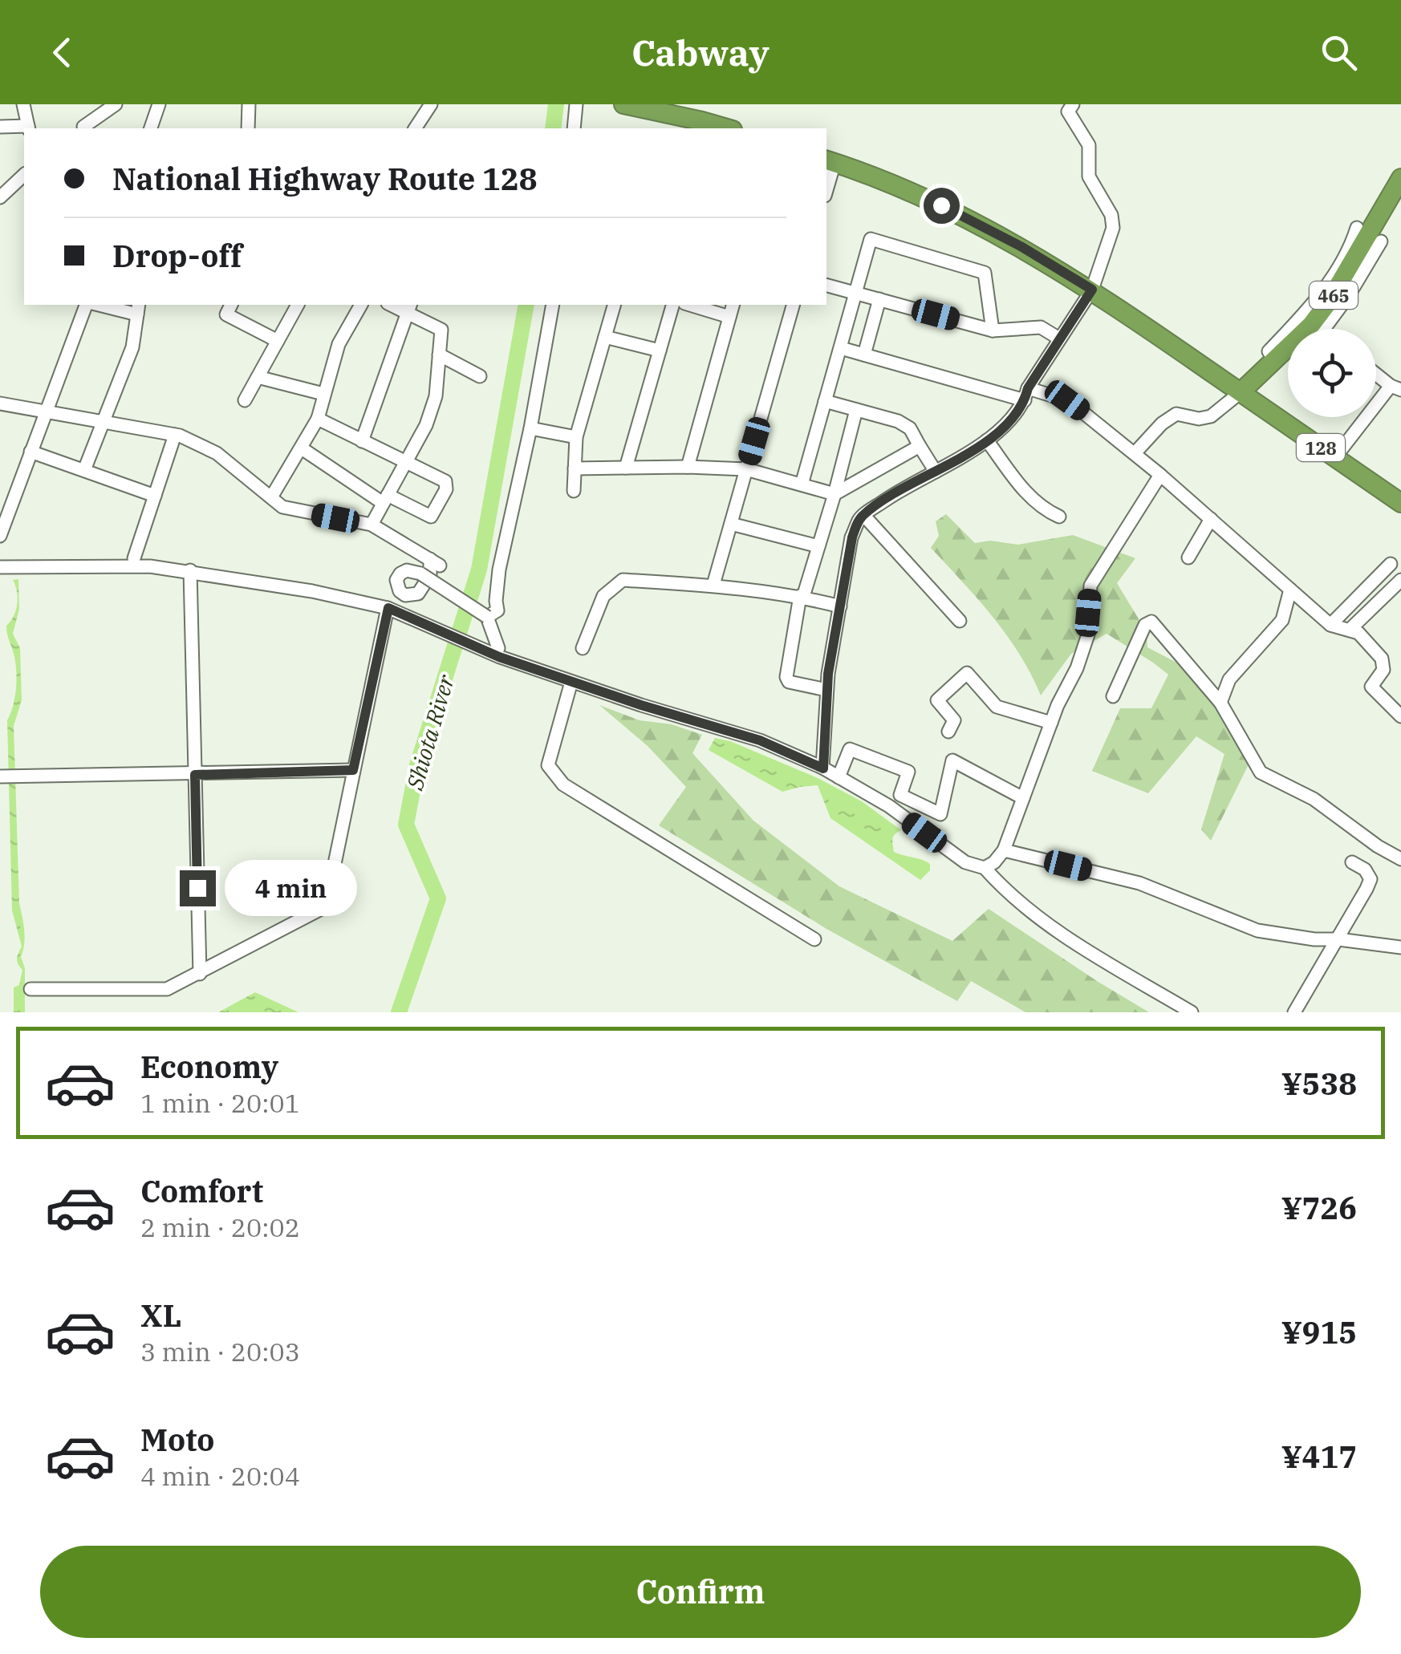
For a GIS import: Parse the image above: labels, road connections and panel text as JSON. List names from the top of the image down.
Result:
{
  "streets": {
    "highway": ["465", "128"]
  },
  "crossings": [
    ["465", "128"]
  ],
  "water": ["Shiota River"],
  "page": {
    "header": "Cabway",
    "banner": ["National Highway Route 128", "Drop-off"],
    "bubble": "4 min",
    "list": [
      {
        "name": "Economy",
        "note": "1 min · 20:01",
        "value": "¥538"
      },
      {
        "name": "Comfort",
        "note": "2 min · 20:02",
        "value": "¥726"
      },
      {
        "name": "XL",
        "note": "3 min · 20:03",
        "value": "¥915"
      },
      {
        "name": "Moto",
        "note": "4 min · 20:04",
        "value": "¥417"
      }
    ],
    "buttons": "Confirm"
  }
}
